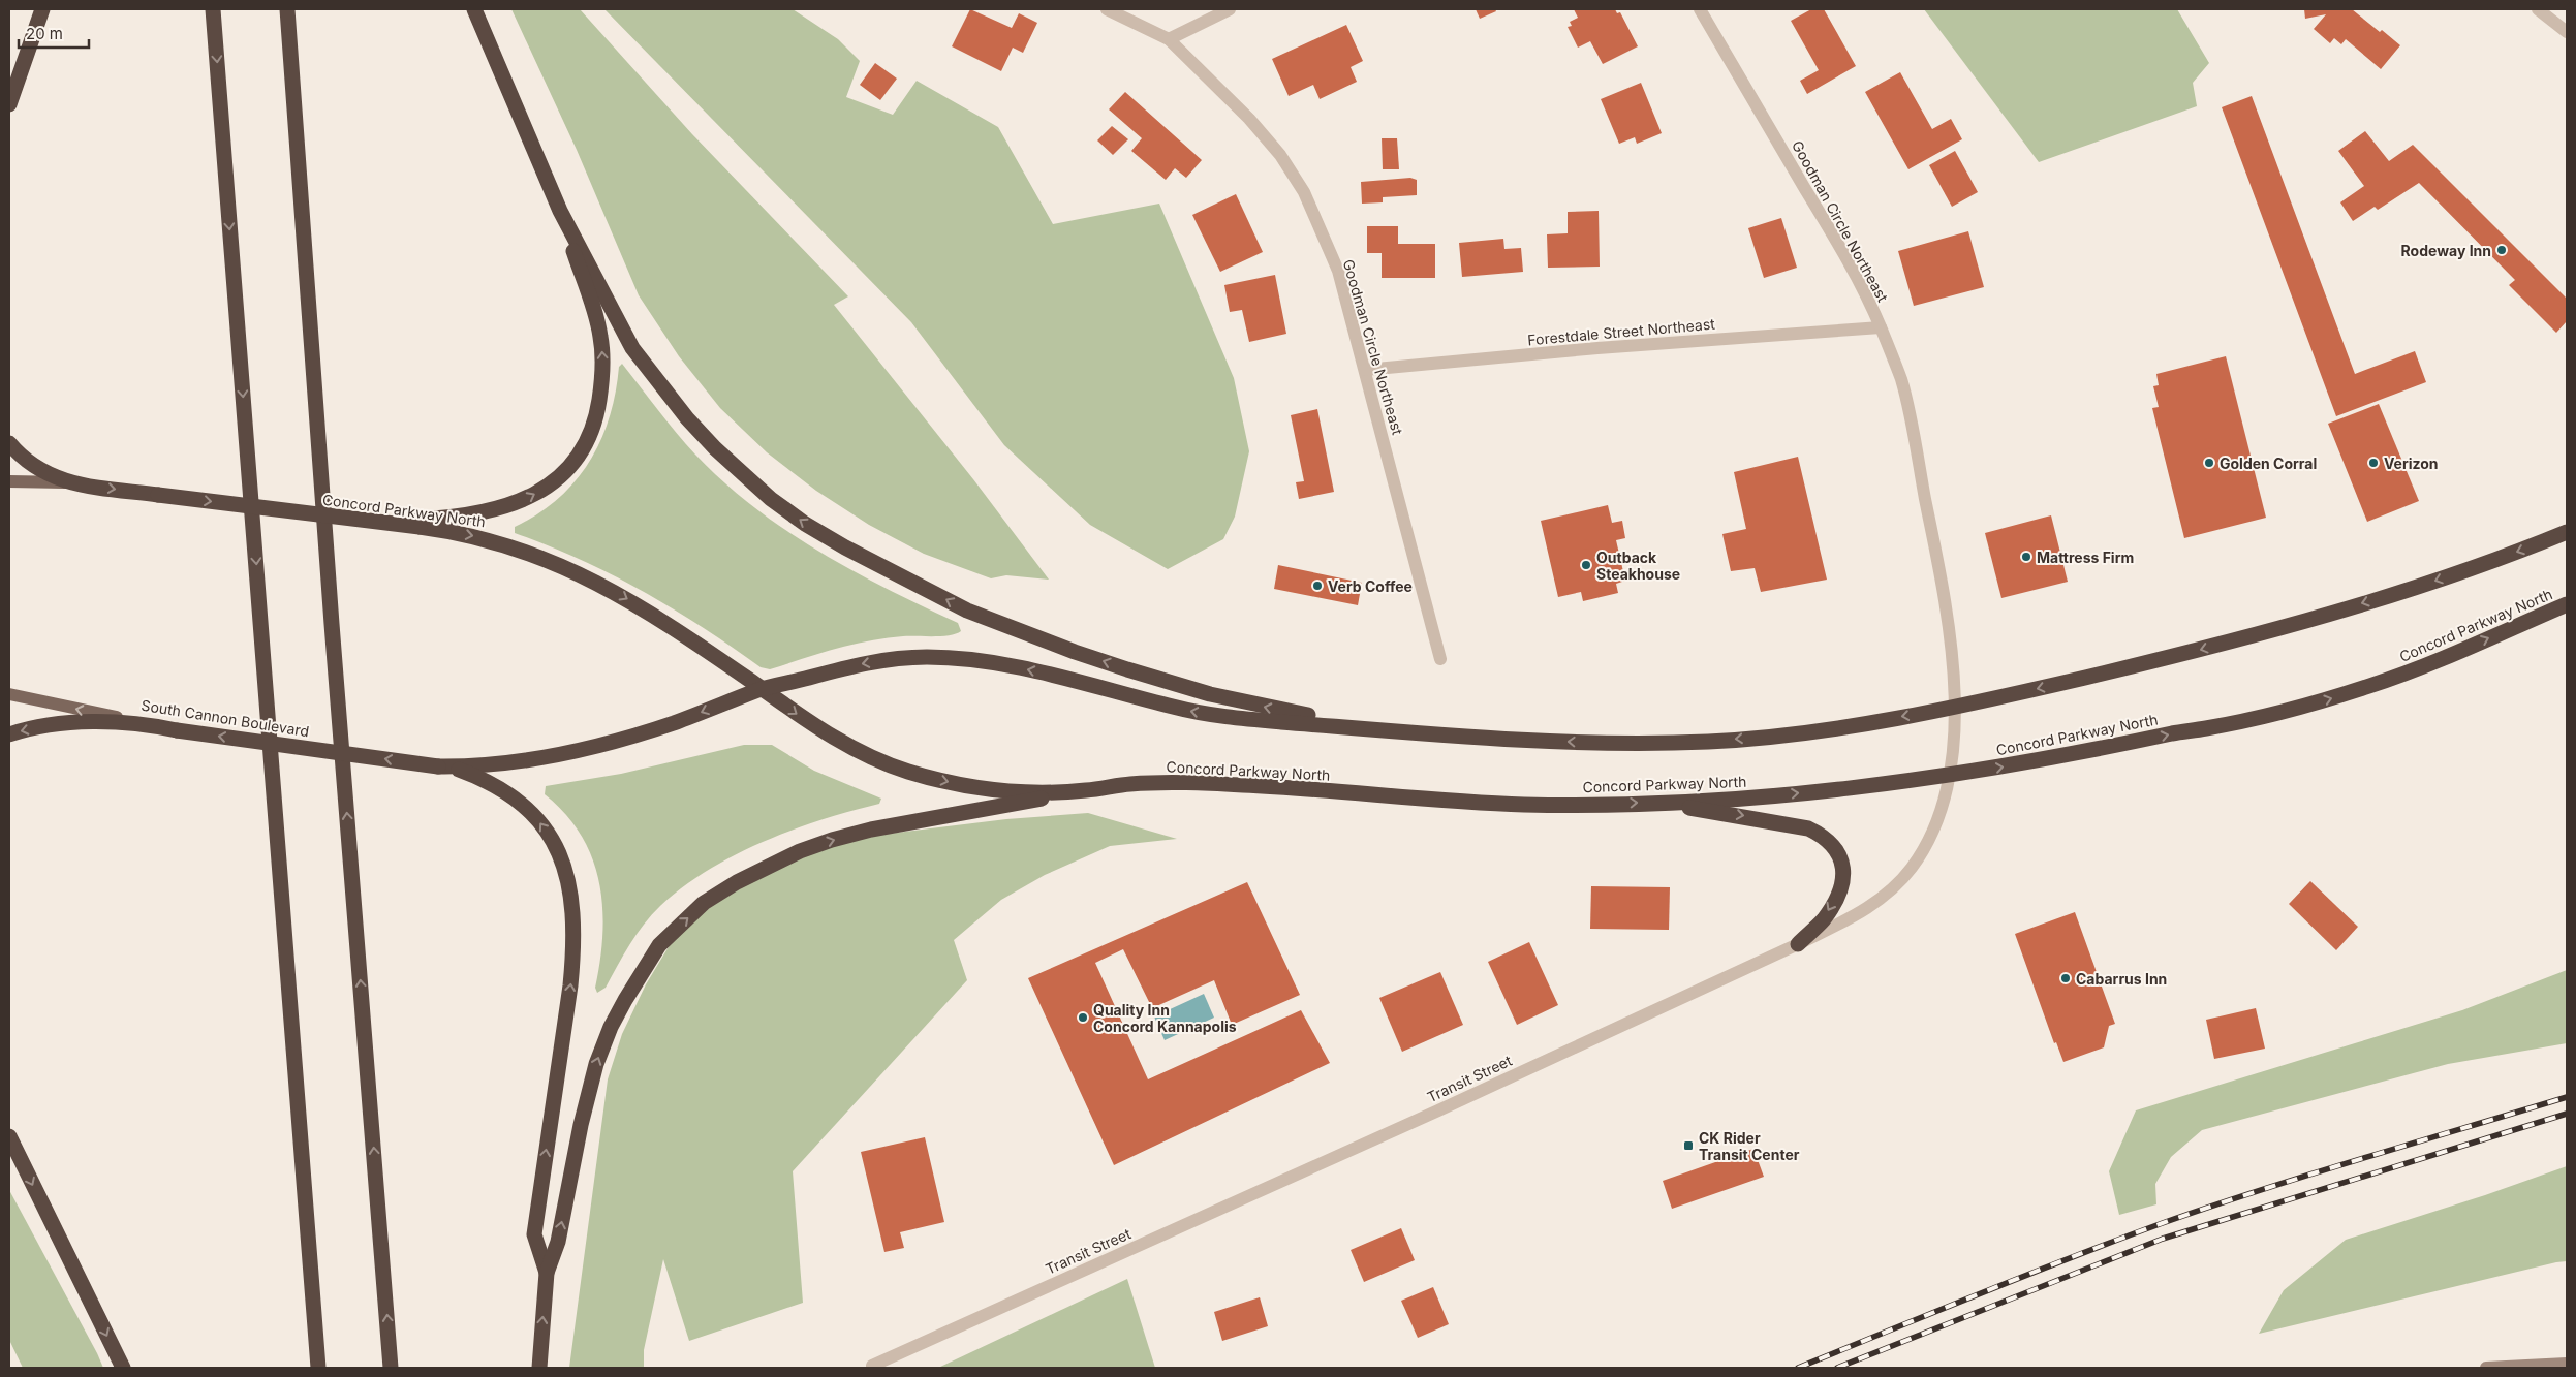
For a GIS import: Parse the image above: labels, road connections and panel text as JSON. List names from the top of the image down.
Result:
{
  "streets": {
    "highway": ["Concord Parkway North", "South Cannon Boulevard"],
    "street": ["Goodman Circle Northeast", "Forestdale Street Northeast", "Transit Street"]
  },
  "crossings": [
    ["Goodman Circle Northeast", "Forestdale Street Northeast"],
    ["Goodman Circle Northeast", "Transit Street"],
    ["Concord Parkway North", "Transit Street"]
  ],
  "places": {
    "other": [
      "Rodeway Inn",
      "Golden Corral",
      "Verizon",
      "Mattress Firm",
      "Outback Steakhouse",
      "Verb Coffee",
      "Cabarrus Inn",
      "Quality Inn Concord Kannapolis"
    ],
    "transit": ["CK Rider Transit Center"]
  },
  "scale_bar": "20 m"
}
